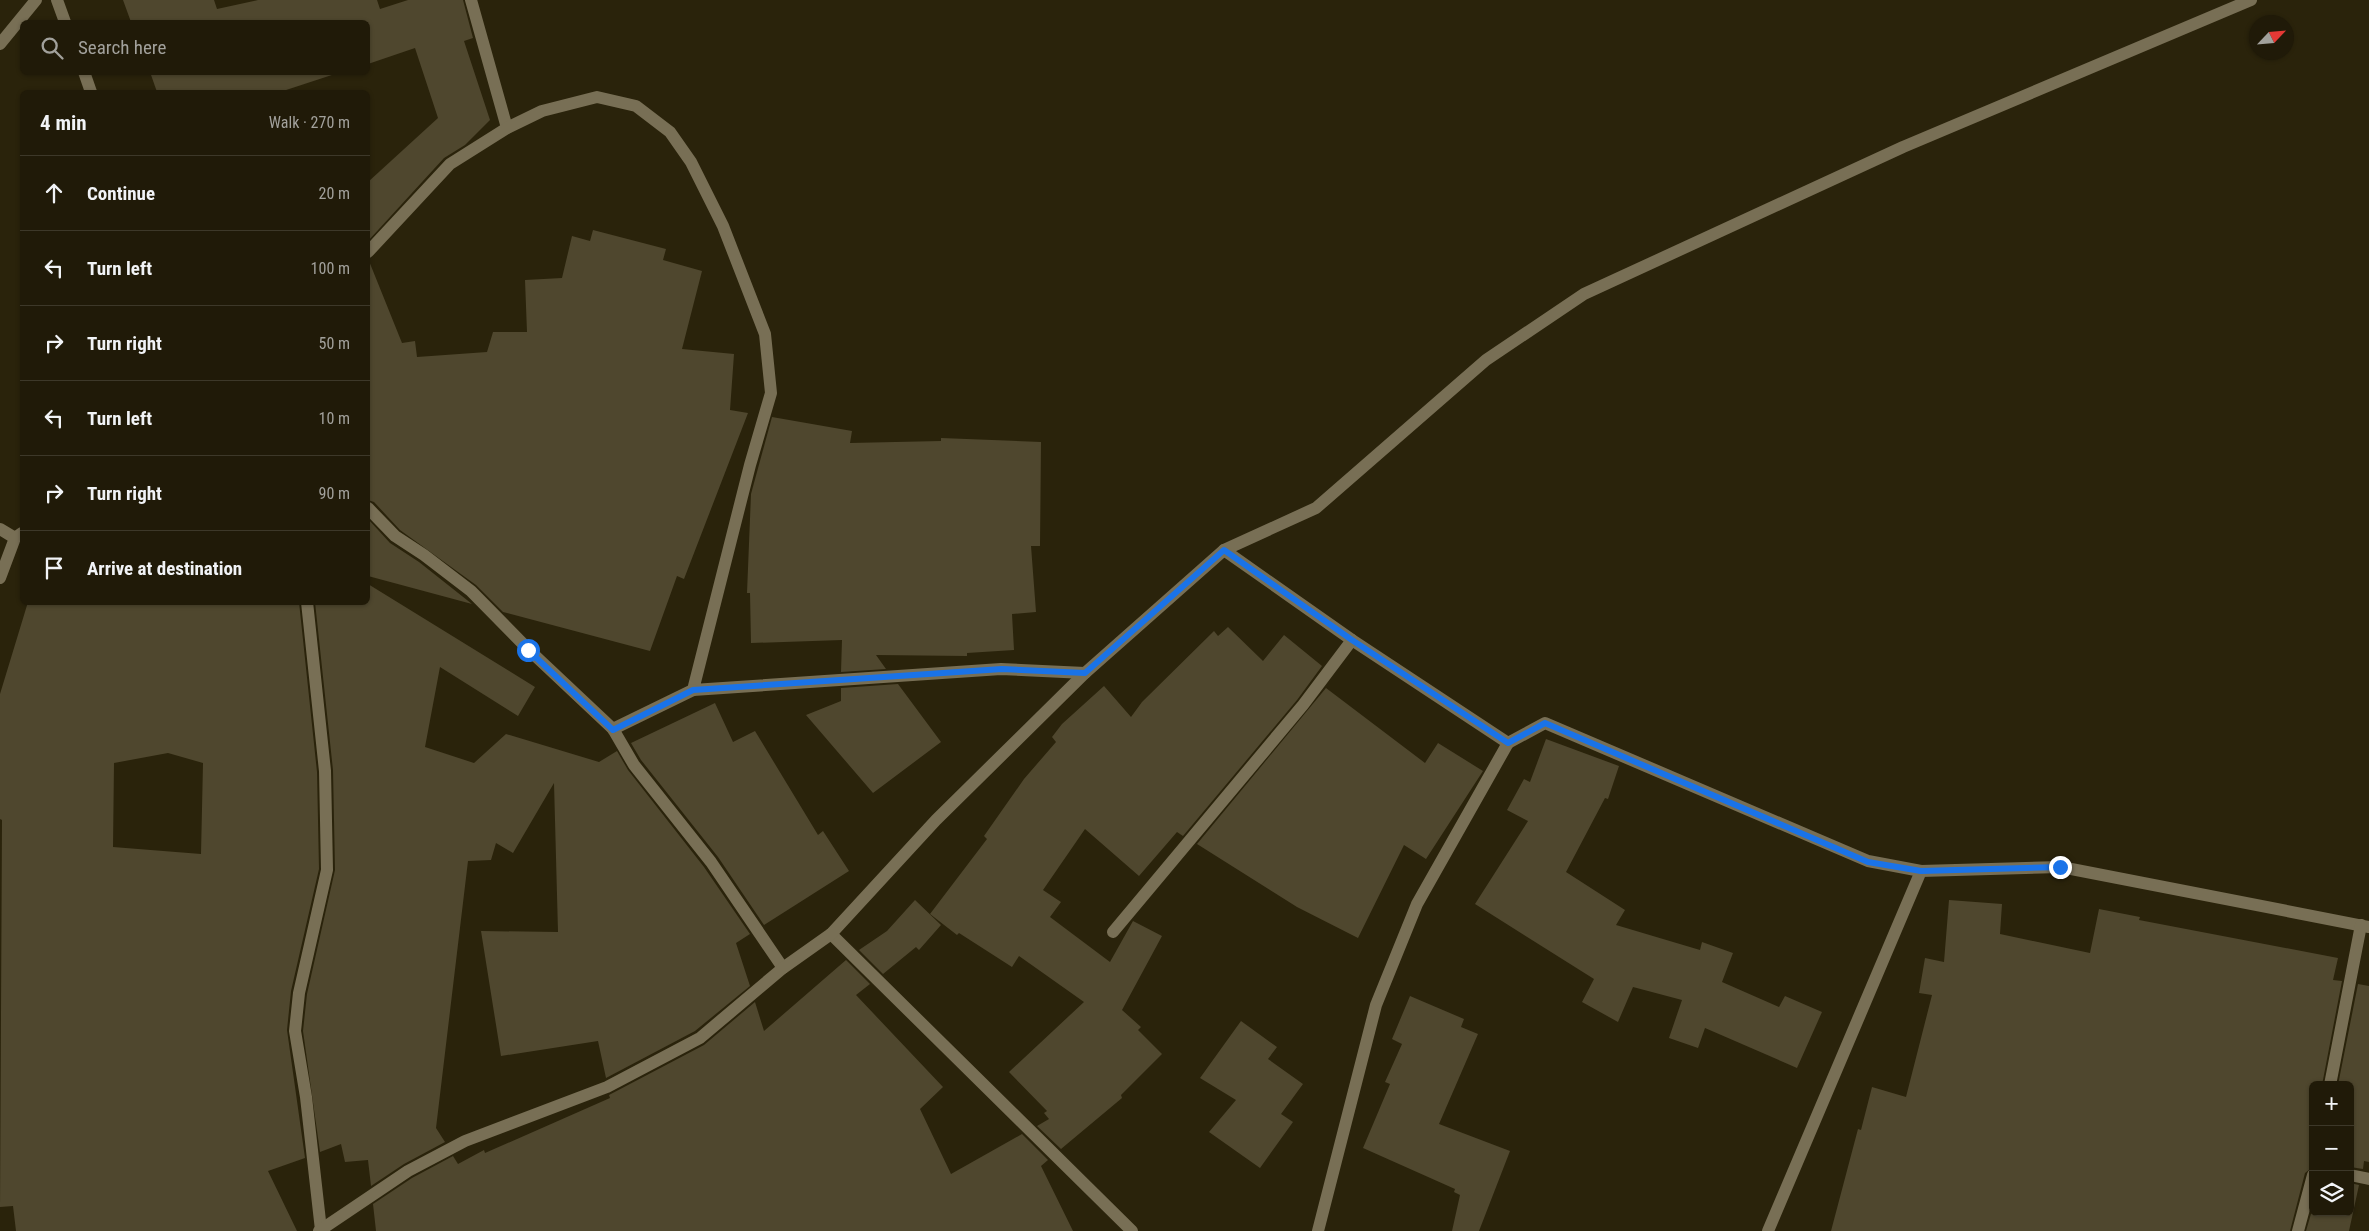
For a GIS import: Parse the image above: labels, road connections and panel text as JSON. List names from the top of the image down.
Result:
{
  "north": "top right",
  "page": {
    "search": "Search here",
    "heading": ["4 min", "Walk · 270 m"],
    "list": [
      ["Continue", "20 m"],
      ["Turn left", "100 m"],
      ["Turn right", "50 m"],
      ["Turn left", "10 m"],
      ["Turn right", "90 m"],
      "Arrive at destination"
    ],
    "map_buttons": ["+", "−"]
  }
}
